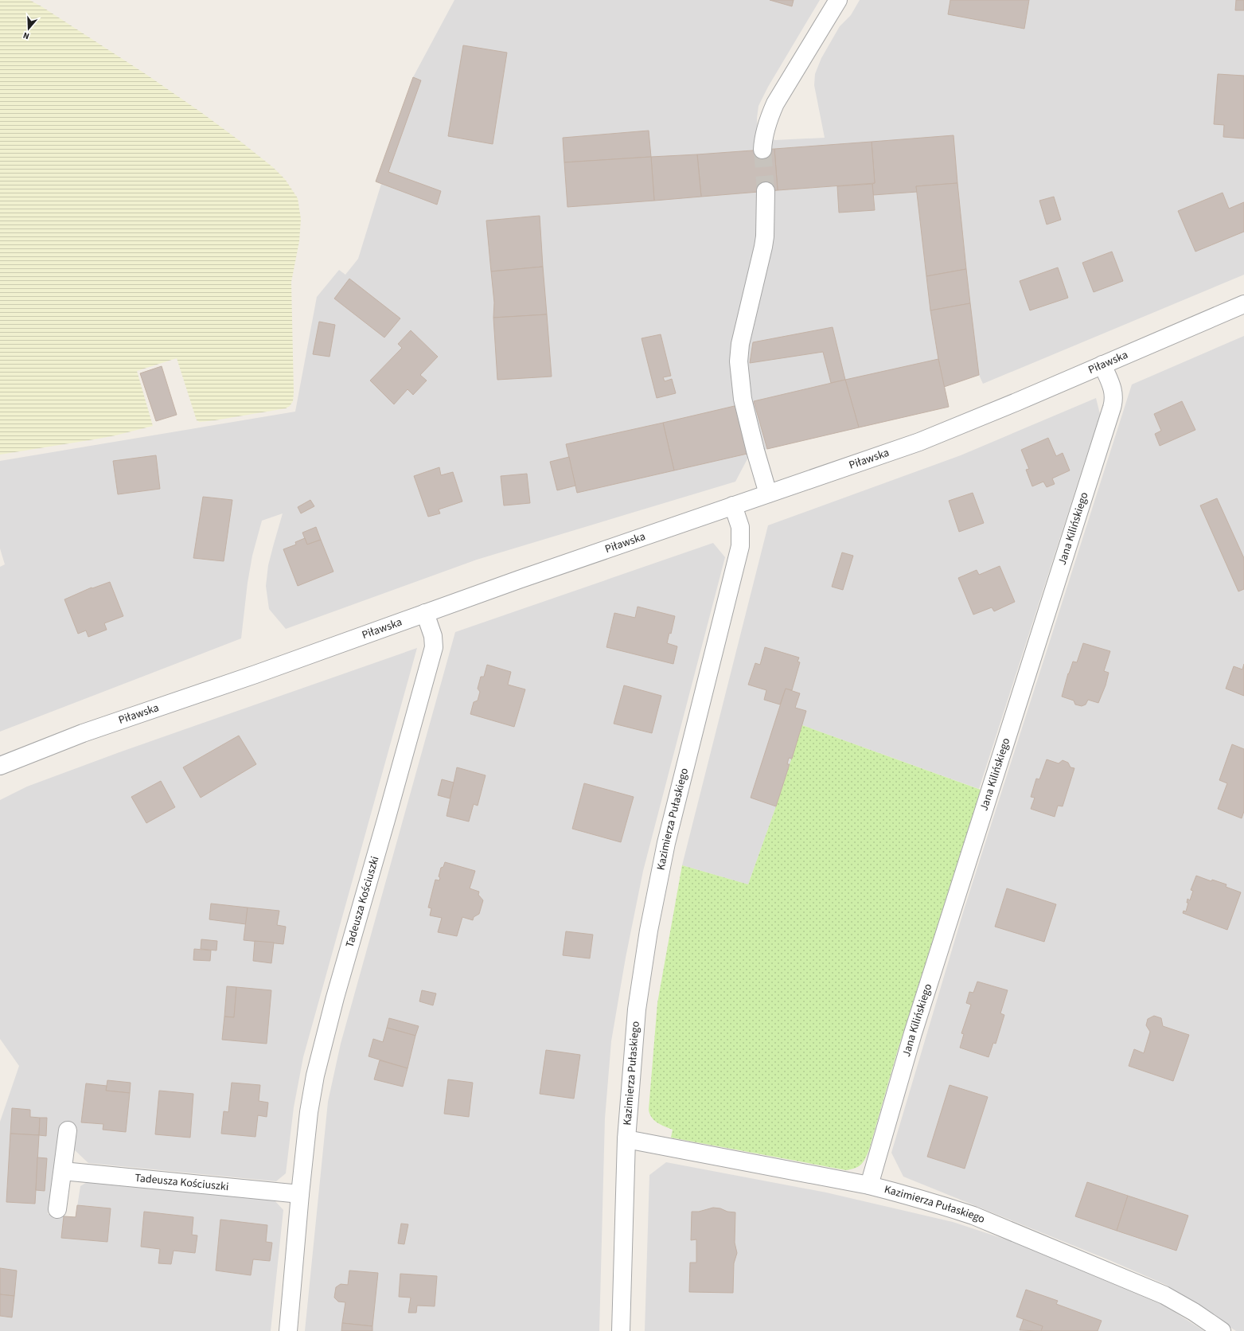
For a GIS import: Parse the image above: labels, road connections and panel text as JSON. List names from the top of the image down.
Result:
{
  "streets": {
    "street": [
      "Piławska",
      "Jana Kilińskiego",
      "Kazimierza Pułaskiego",
      "Tadeusza Kościuszki"
    ]
  },
  "crossings": [
    ["Piławska", "Jana Kilińskiego"],
    ["Piławska", "Kazimierza Pułaskiego"],
    ["Piławska", "Tadeusza Kościuszki"],
    ["Jana Kilińskiego", "Kazimierza Pułaskiego"]
  ],
  "north": "bottom"
}
